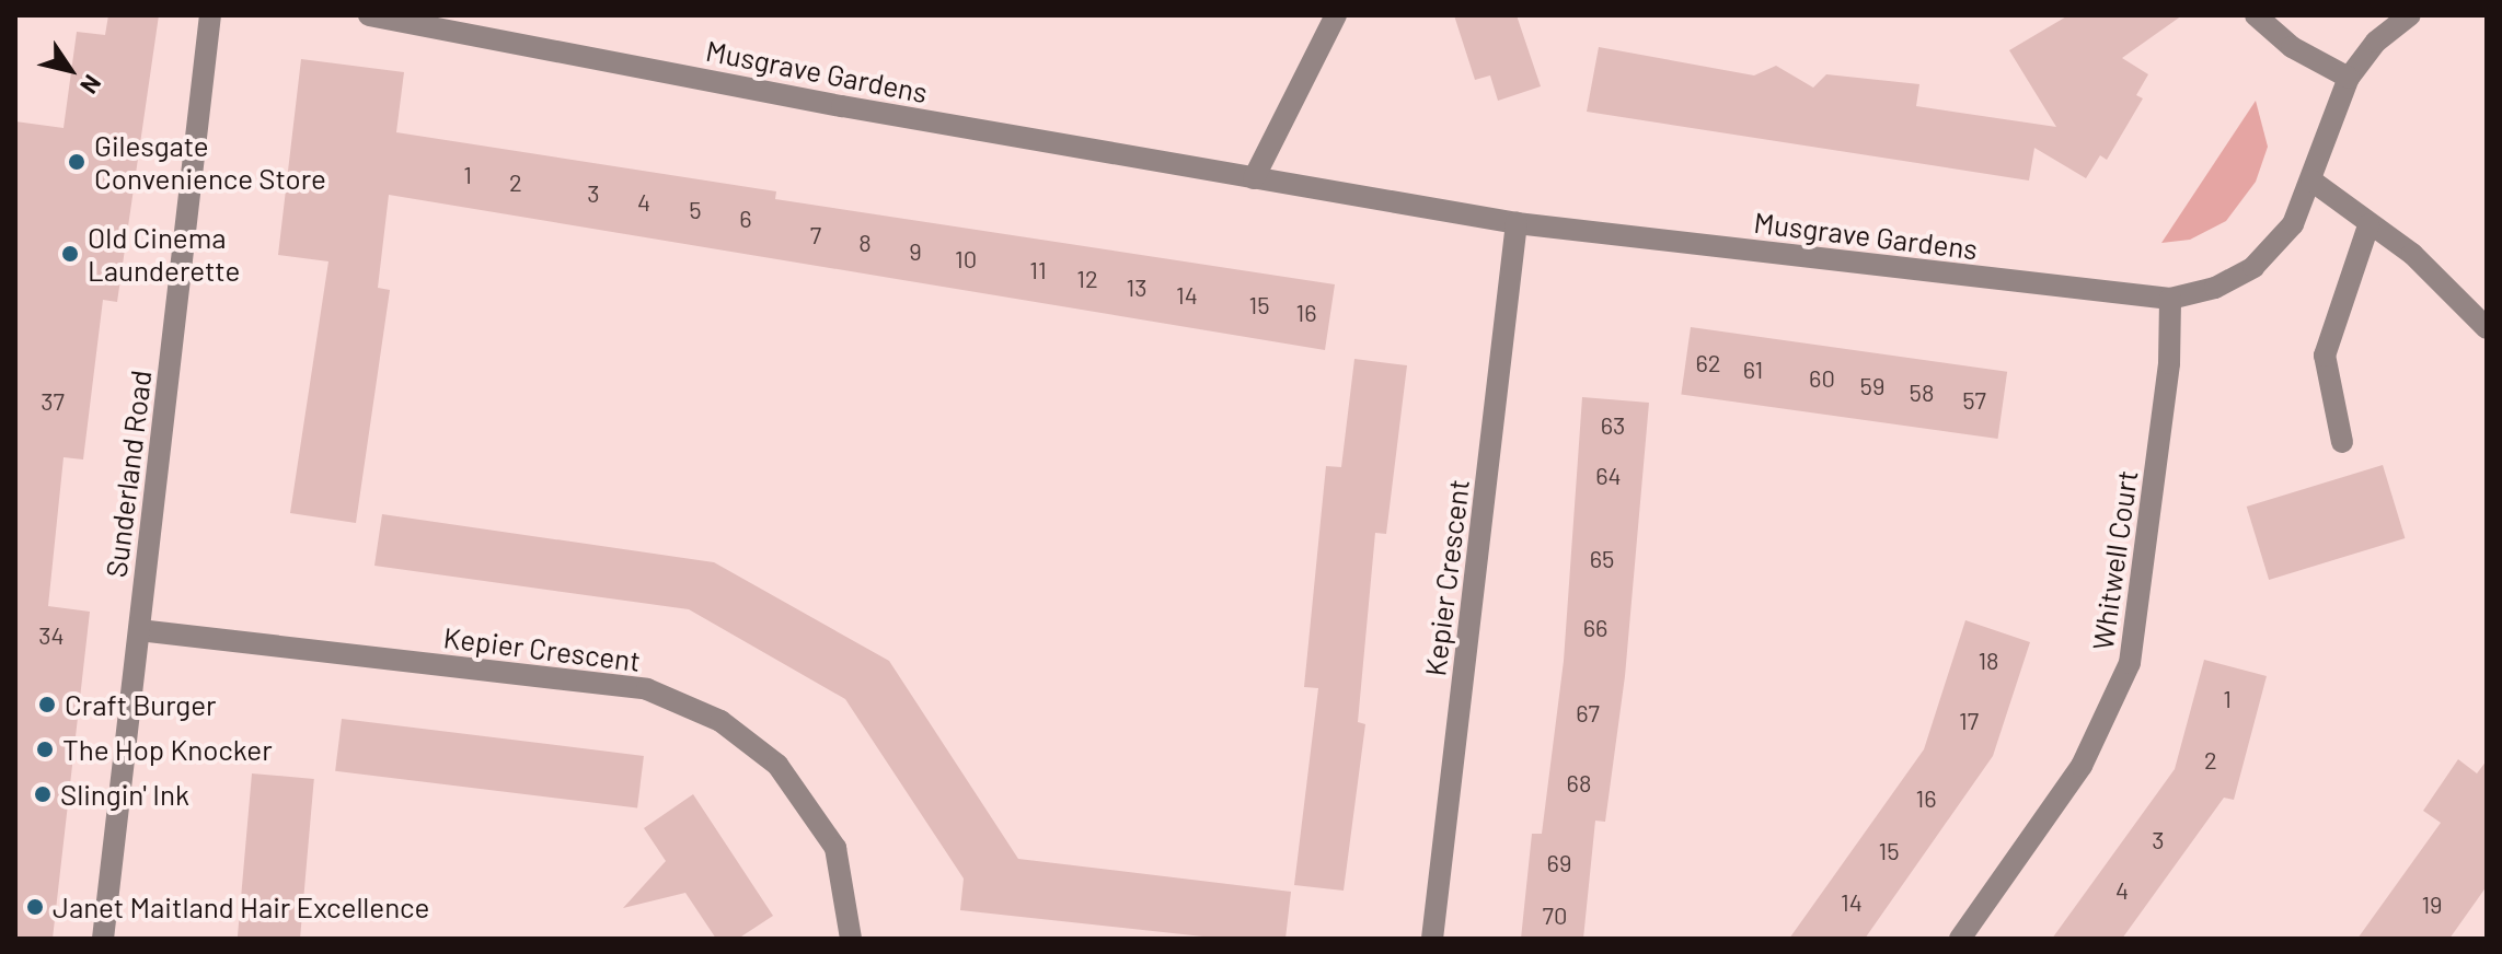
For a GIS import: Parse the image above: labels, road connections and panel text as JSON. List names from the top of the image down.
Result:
{
  "streets": {
    "street": [
      "Musgrave Gardens",
      "Sunderland Road",
      "Whitwell Court",
      "Kepier Crescent"
    ]
  },
  "crossings": [
    ["Musgrave Gardens", "Whitwell Court"],
    ["Musgrave Gardens", "Kepier Crescent"],
    ["Sunderland Road", "Kepier Crescent"]
  ],
  "places": [
    "Gilesgate Convenience Store",
    "Old Cinema Launderette",
    "Craft Burger",
    "The Hop Knocker",
    "Slingin' Ink",
    "Janet Maitland Hair Excellence"
  ],
  "house_numbers": [
    "1",
    "2",
    "3",
    "4",
    "5",
    "6",
    "7",
    "8",
    "9",
    "10",
    "11",
    "12",
    "13",
    "14",
    "15",
    "16",
    "62",
    "61",
    "60",
    "59",
    "58",
    "57",
    "37",
    "63",
    "64",
    "65",
    "66",
    "34",
    "18",
    "1",
    "67",
    "17",
    "2",
    "68",
    "16",
    "3",
    "15",
    "69",
    "4",
    "14",
    "19",
    "70"
  ],
  "north": "bottom right"
}
